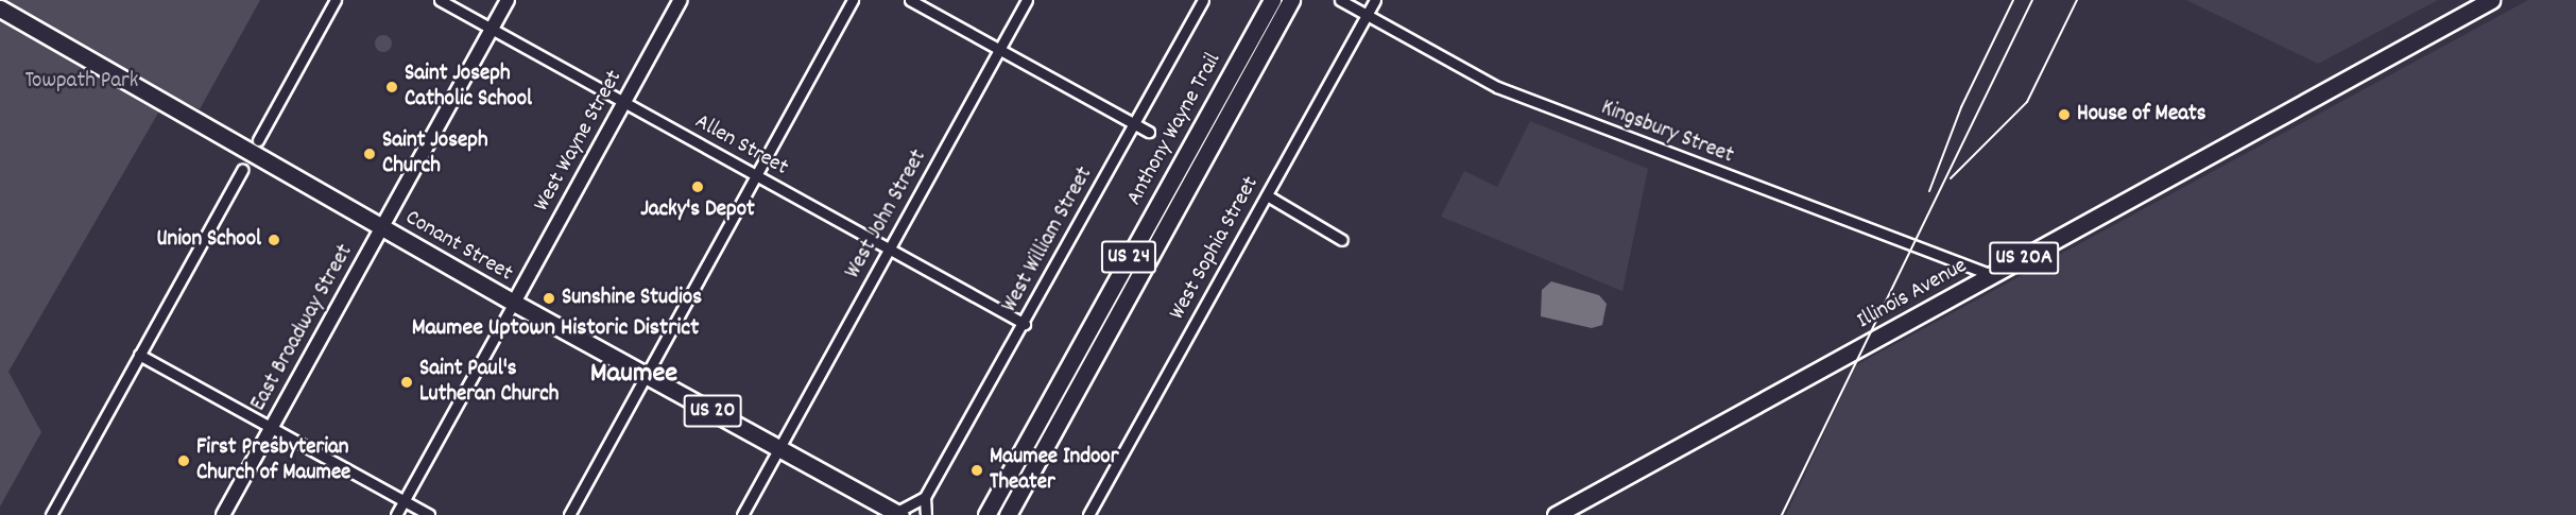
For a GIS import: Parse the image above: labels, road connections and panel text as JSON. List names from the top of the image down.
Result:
{
  "streets": {
    "main road": [
      "Anthony Wayne Trail",
      "Conant Street",
      "US 24",
      "US 20A",
      "Illinois Avenue",
      "US 20"
    ],
    "street": [
      "Kingsbury Street",
      "West Wayne Street",
      "Allen Street",
      "West John Street",
      "West William Street",
      "West Sophia Street",
      "East Broadway Street"
    ]
  },
  "crossings": [
    ["Kingsbury Street", "West Sophia Street"],
    ["Kingsbury Street", "Illinois Avenue"],
    ["West Wayne Street", "Allen Street"],
    ["West Wayne Street", "Conant Street"],
    ["Allen Street", "West John Street"],
    ["Allen Street", "West William Street"],
    ["Allen Street", "East Broadway Street"],
    ["West John Street", "Conant Street"],
    ["Conant Street", "East Broadway Street"]
  ],
  "districts": ["Maumee Uptown Historic District", "Maumee"],
  "parks": ["Towpath Park"],
  "places": [
    "Saint Joseph Catholic School",
    "House of Meats",
    "Saint Joseph Church",
    "Jacky's Depot",
    "Union School",
    "Sunshine Studios",
    "Saint Paul's Lutheran Church",
    "First Presbyterian Church of Maumee",
    "Maumee Indoor Theater"
  ]
}
